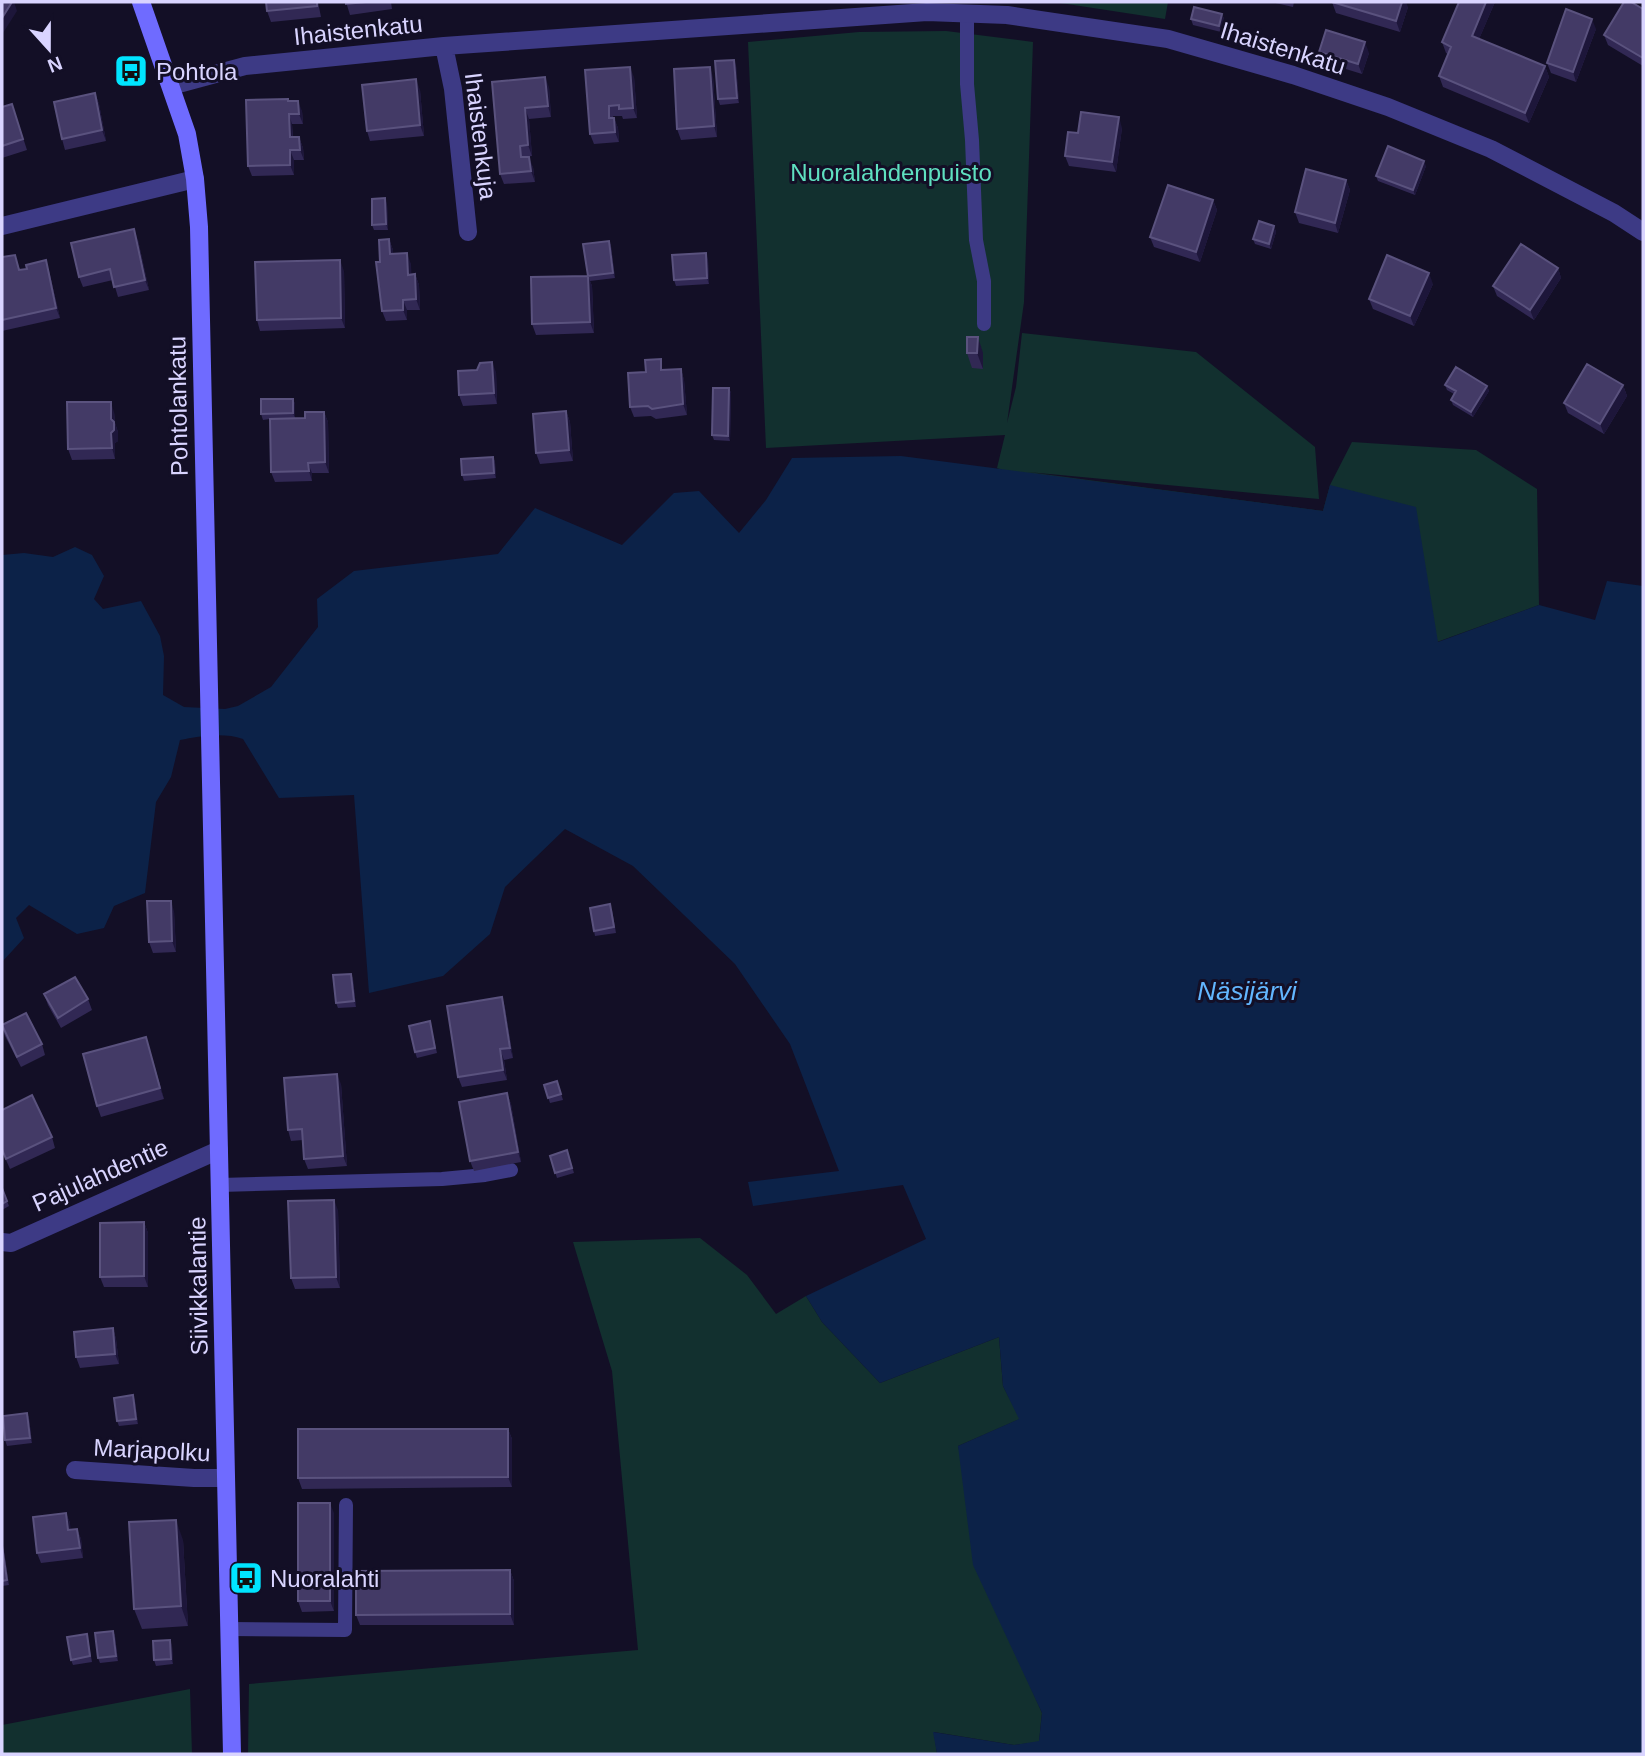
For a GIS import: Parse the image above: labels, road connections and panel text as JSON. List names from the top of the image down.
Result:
{
  "streets": {
    "main road": ["Pohtolankatu", "Siivikkalantie"],
    "street": [
      "Ihaistenkatu",
      "Ihaistenkuja",
      "Pajulahdentie",
      "Marjapolku"
    ]
  },
  "crossings": [
    ["Ihaistenkatu", "Ihaistenkuja"],
    ["Ihaistenkatu", "Pohtolankatu"],
    ["Pohtolankatu", "Siivikkalantie"],
    ["Pajulahdentie", "Siivikkalantie"],
    ["Siivikkalantie", "Marjapolku"]
  ],
  "water": ["Näsijärvi"],
  "parks": ["Nuoralahdenpuisto"],
  "places": {
    "bus stop": ["Pohtola", "Nuoralahti"]
  },
  "north": "bottom"
}
